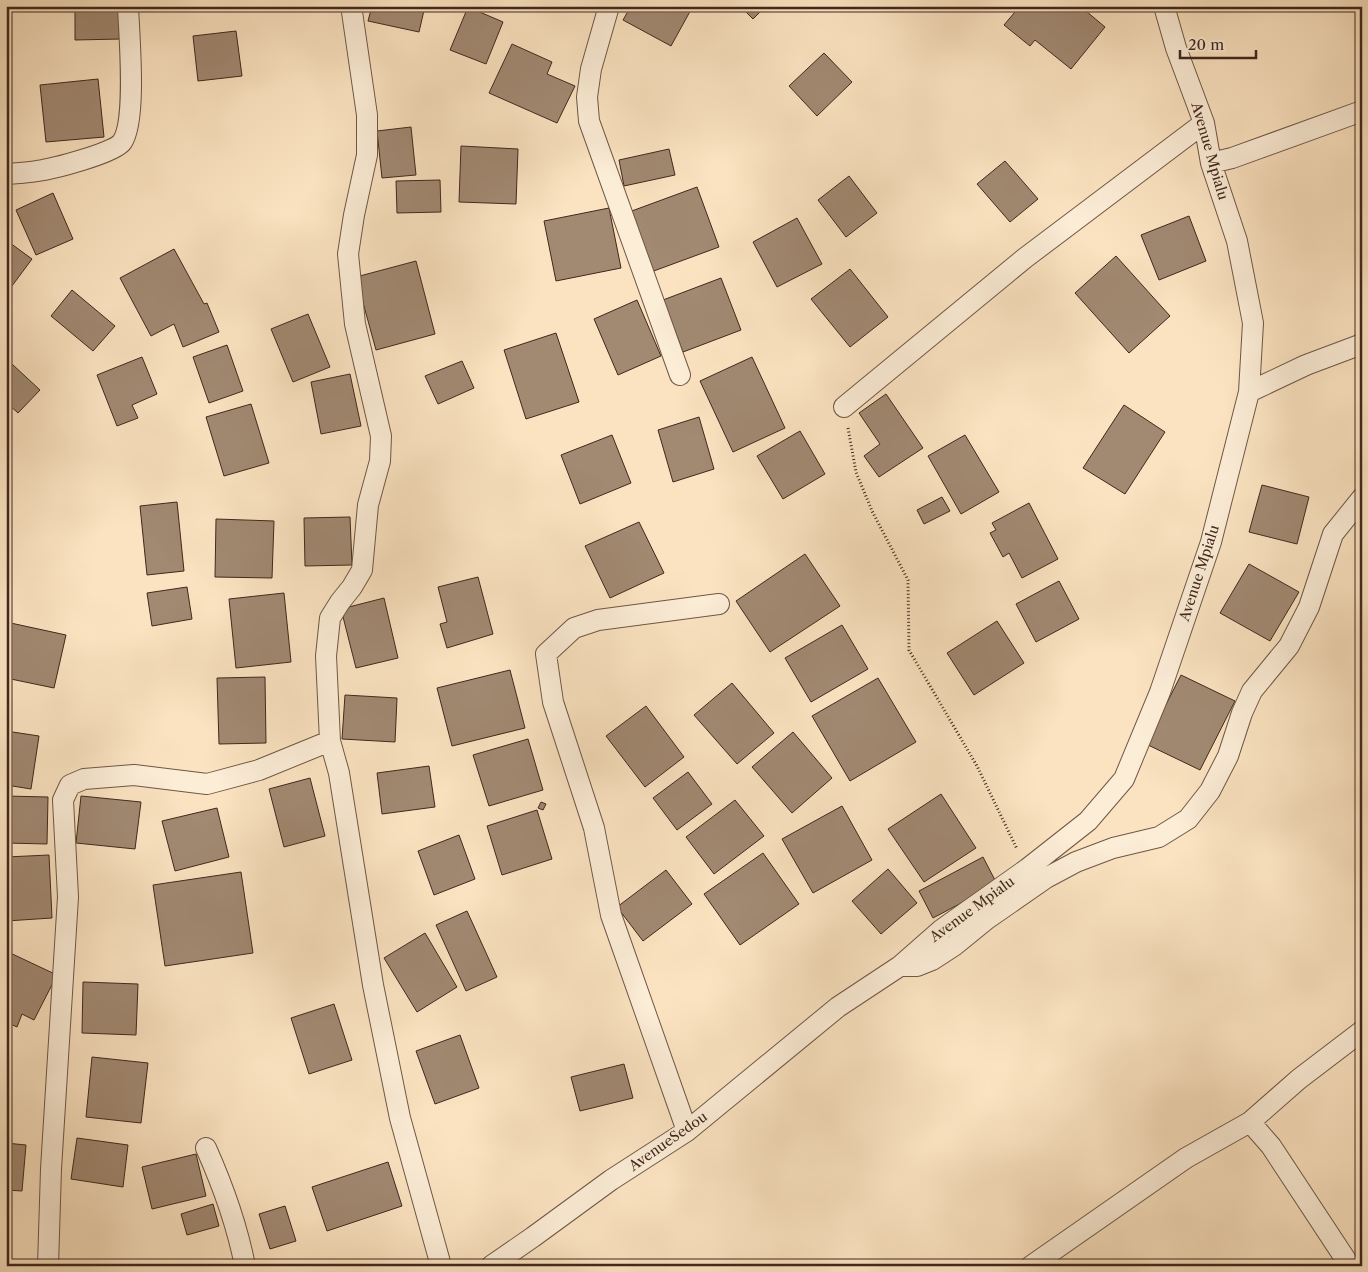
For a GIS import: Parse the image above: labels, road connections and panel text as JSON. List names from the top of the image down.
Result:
{
  "streets": {
    "street": ["Avenue Mpialu", "AvenueSedou"]
  },
  "crossings": [
    ["Avenue Mpialu", "AvenueSedou"]
  ],
  "scale_bar": "20 m"
}
